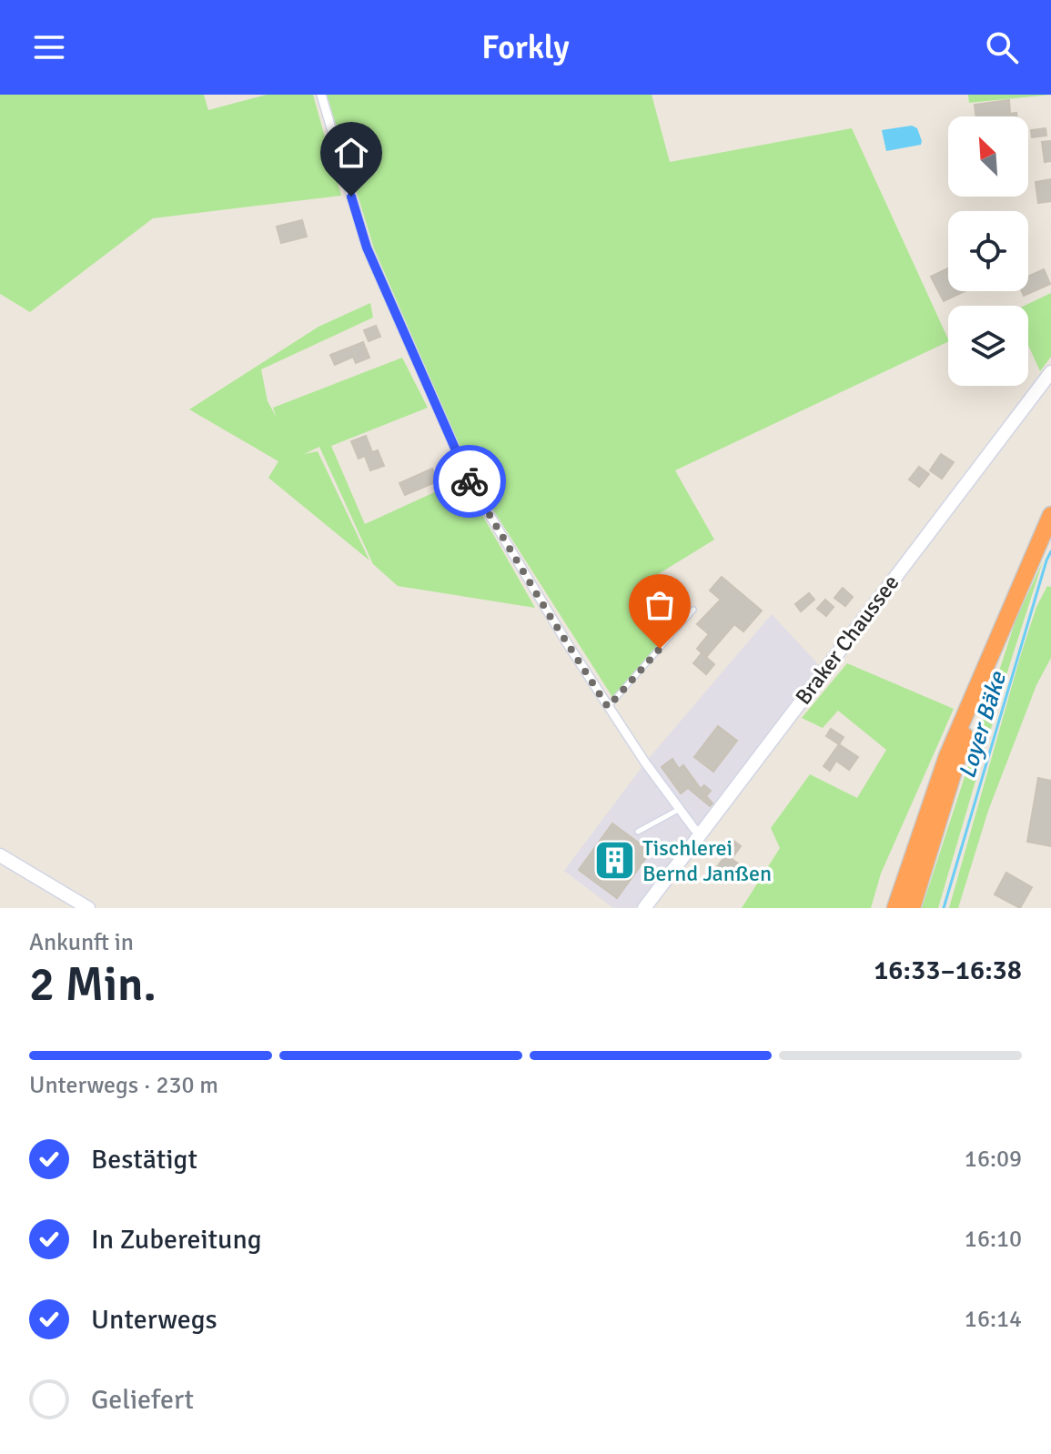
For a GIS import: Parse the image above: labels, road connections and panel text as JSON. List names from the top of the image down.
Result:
{
  "streets": {
    "street": ["Braker Chaussee"]
  },
  "water": ["Loyer Bäke"],
  "places": {
    "building": ["Tischlerei Bernd Janßen"]
  },
  "north": "top left",
  "page": {
    "header": "Forkly",
    "heading": ["2 Min.", "Ankunft in", "16:33–16:38"],
    "bar": "Unterwegs · 230 m",
    "list": [
      ["Bestätigt", "16:09"],
      ["In Zubereitung", "16:10"],
      ["Unterwegs", "16:14"],
      "Geliefert"
    ]
  }
}
